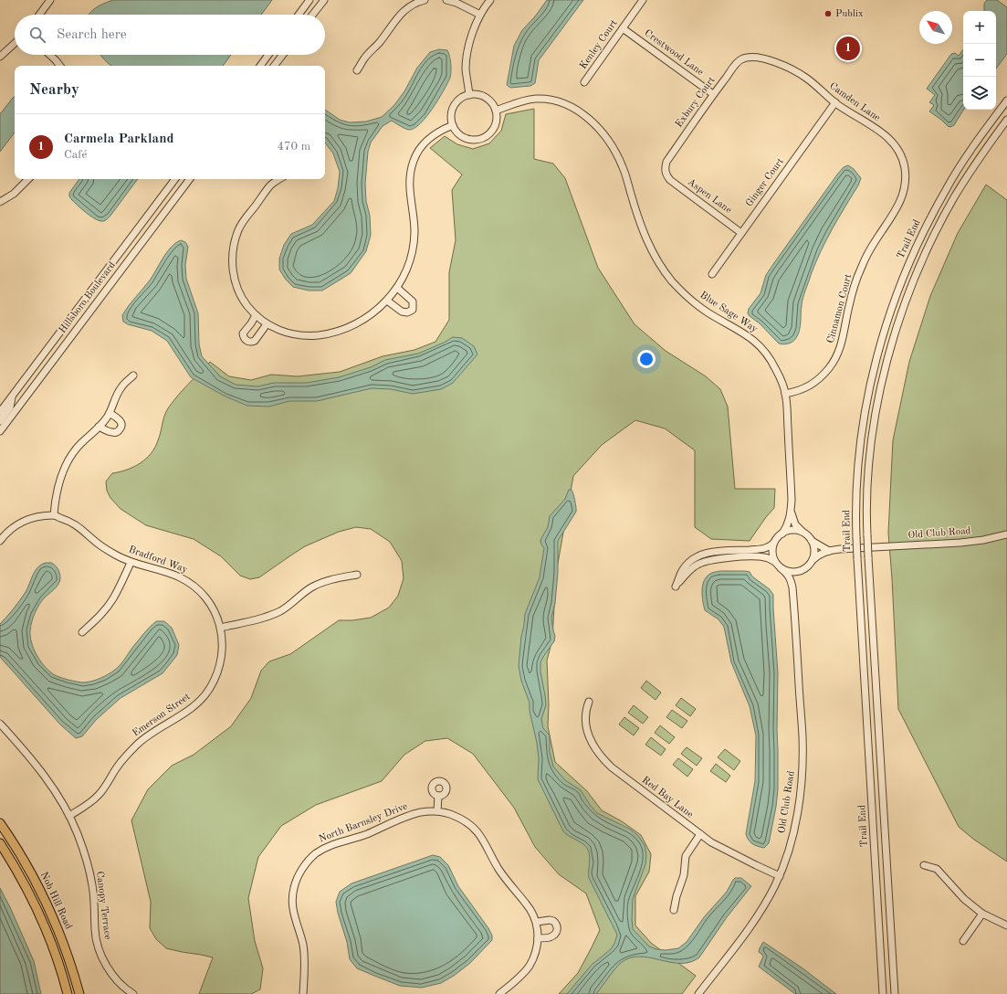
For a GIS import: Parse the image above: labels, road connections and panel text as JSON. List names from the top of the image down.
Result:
{
  "streets": {
    "main road": ["Nob Hill Road"],
    "street": [
      "Kenley Court",
      "Crestwood Lane",
      "Exbury Court",
      "Camden Lane",
      "Ginger Court",
      "Aspen Lane",
      "Trail End",
      "Hillsboro Boulevard",
      "Cinnamon Court",
      "Blue Sage Way",
      "Old Club Road",
      "Bradford Way",
      "Emerson Street",
      "Red Bay Lane",
      "North Barnsley Drive",
      "Canopy Terrace"
    ]
  },
  "crossings": [
    ["Kenley Court", "Crestwood Lane"],
    ["Crestwood Lane", "Exbury Court"],
    ["Exbury Court", "Camden Lane"],
    ["Exbury Court", "Aspen Lane"],
    ["Camden Lane", "Ginger Court"],
    ["Camden Lane", "Cinnamon Court"],
    ["Ginger Court", "Aspen Lane"],
    ["Cinnamon Court", "Blue Sage Way"],
    ["Blue Sage Way", "Old Club Road"],
    ["Old Club Road", "Red Bay Lane"],
    ["Bradford Way", "Emerson Street"],
    ["Emerson Street", "Canopy Terrace"]
  ],
  "places": ["Publix"],
  "north": "top left",
  "page": {
    "map_buttons": ["+", "−"],
    "search": "Search here",
    "pins": "1",
    "heading": "Nearby",
    "list": [
      {
        "mark": "1",
        "name": "Carmela Parkland",
        "note": "Café",
        "value": "470 m"
      }
    ]
  }
}
